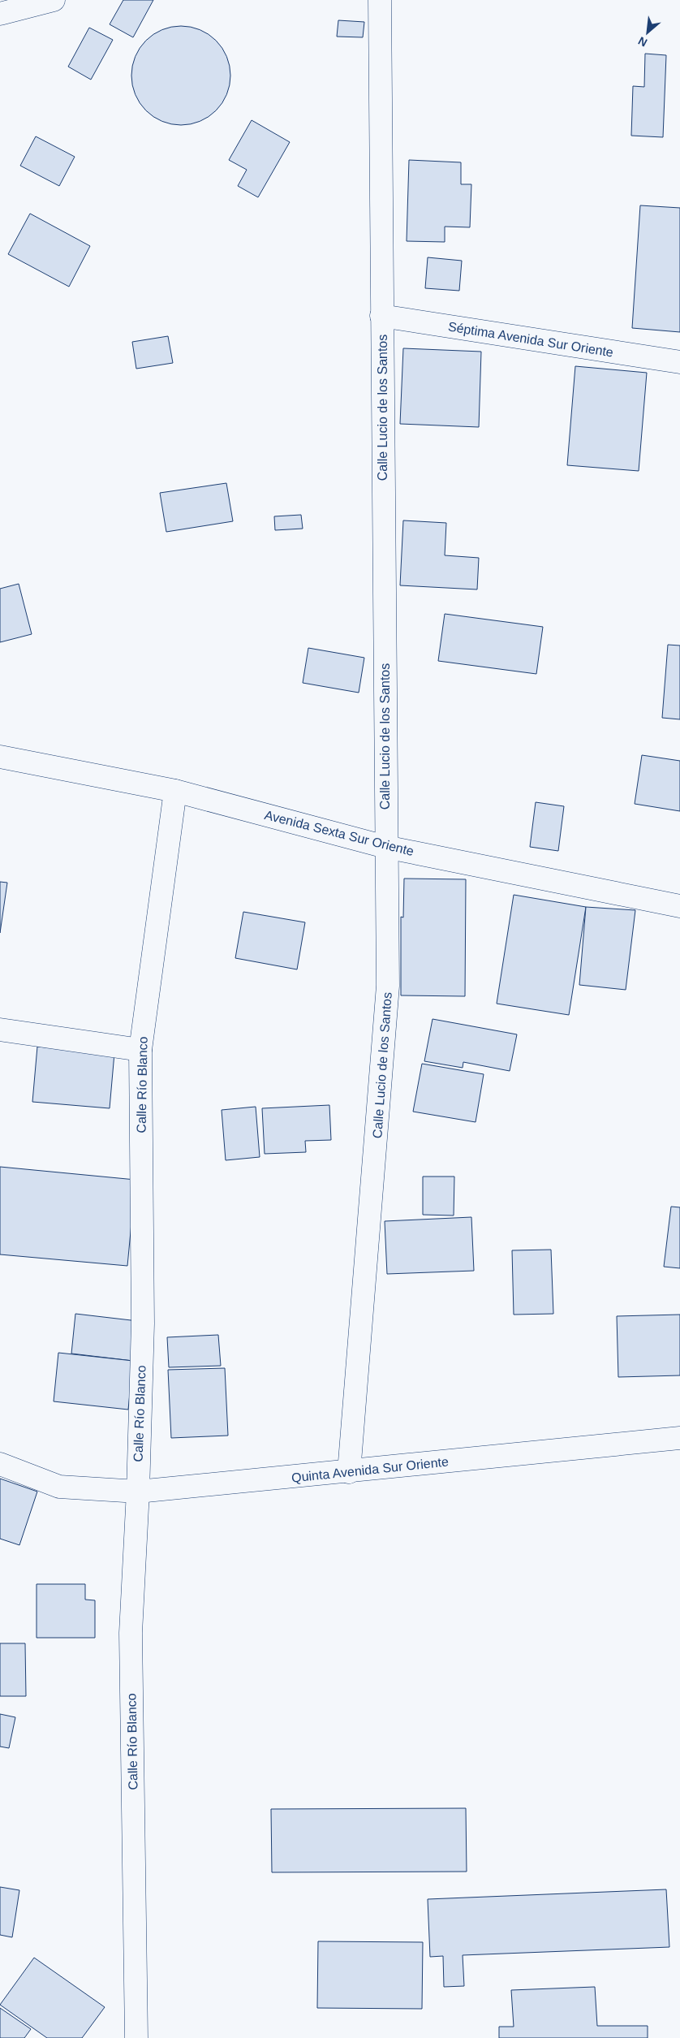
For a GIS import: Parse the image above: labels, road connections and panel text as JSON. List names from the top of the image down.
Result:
{
  "streets": {
    "street": [
      "Séptima Avenida Sur Oriente",
      "Calle Lucio de los Santos",
      "Avenida Sexta Sur Oriente",
      "Calle Río Blanco",
      "Quinta Avenida Sur Oriente"
    ]
  },
  "crossings": [
    ["Séptima Avenida Sur Oriente", "Calle Lucio de los Santos"],
    ["Calle Lucio de los Santos", "Avenida Sexta Sur Oriente"],
    ["Calle Lucio de los Santos", "Quinta Avenida Sur Oriente"],
    ["Avenida Sexta Sur Oriente", "Calle Río Blanco"],
    ["Calle Río Blanco", "Quinta Avenida Sur Oriente"]
  ],
  "north": "bottom left"
}
